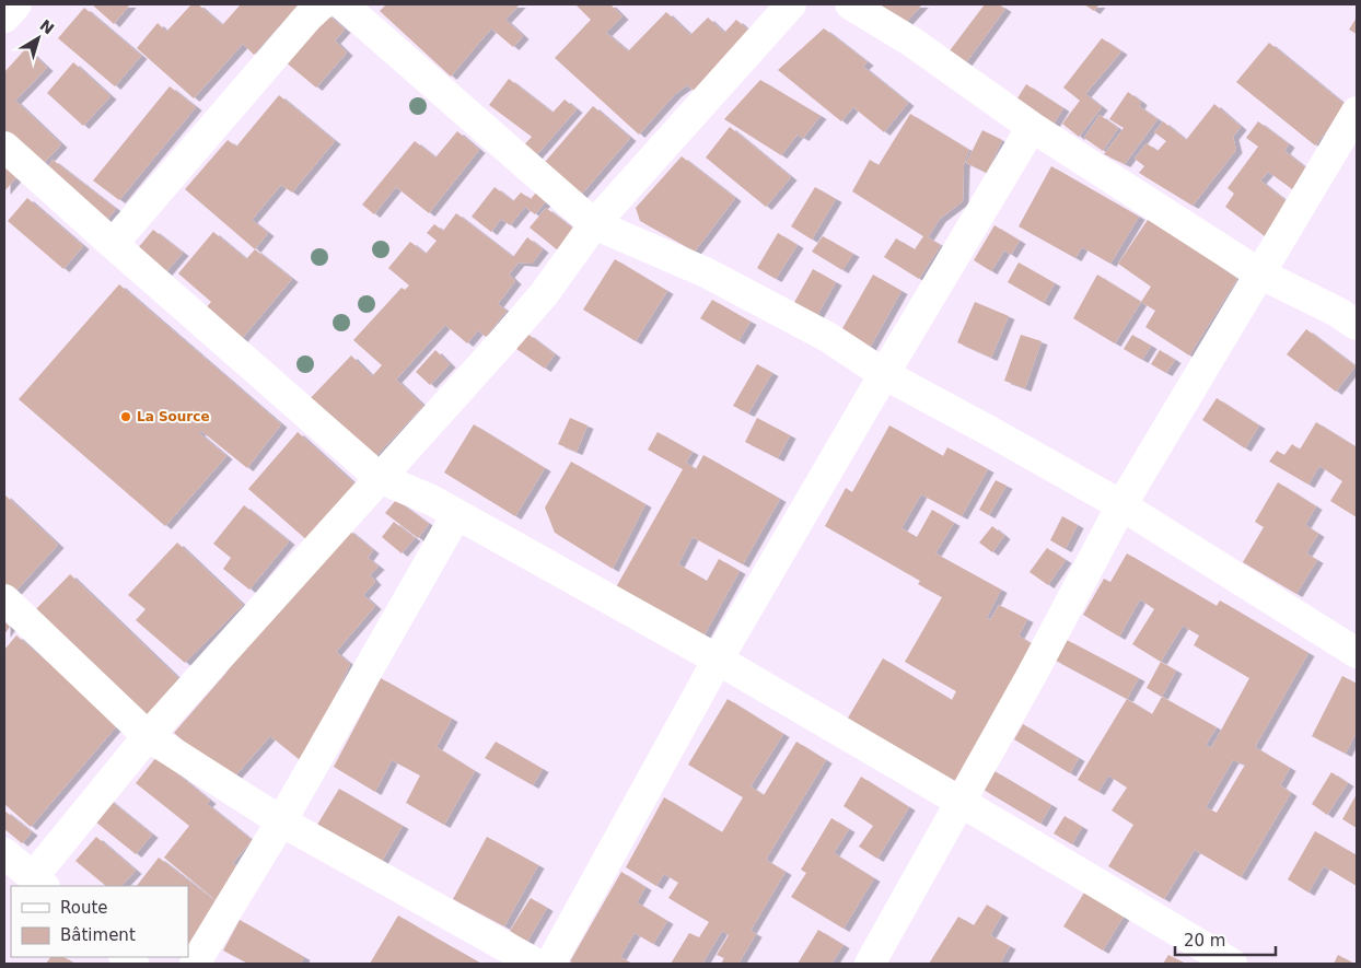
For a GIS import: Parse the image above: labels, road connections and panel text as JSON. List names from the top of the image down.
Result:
{
  "places": ["La Source"],
  "legend": ["Route", "Bâtiment"],
  "scale_bar": "20 m",
  "north": "top right"
}
